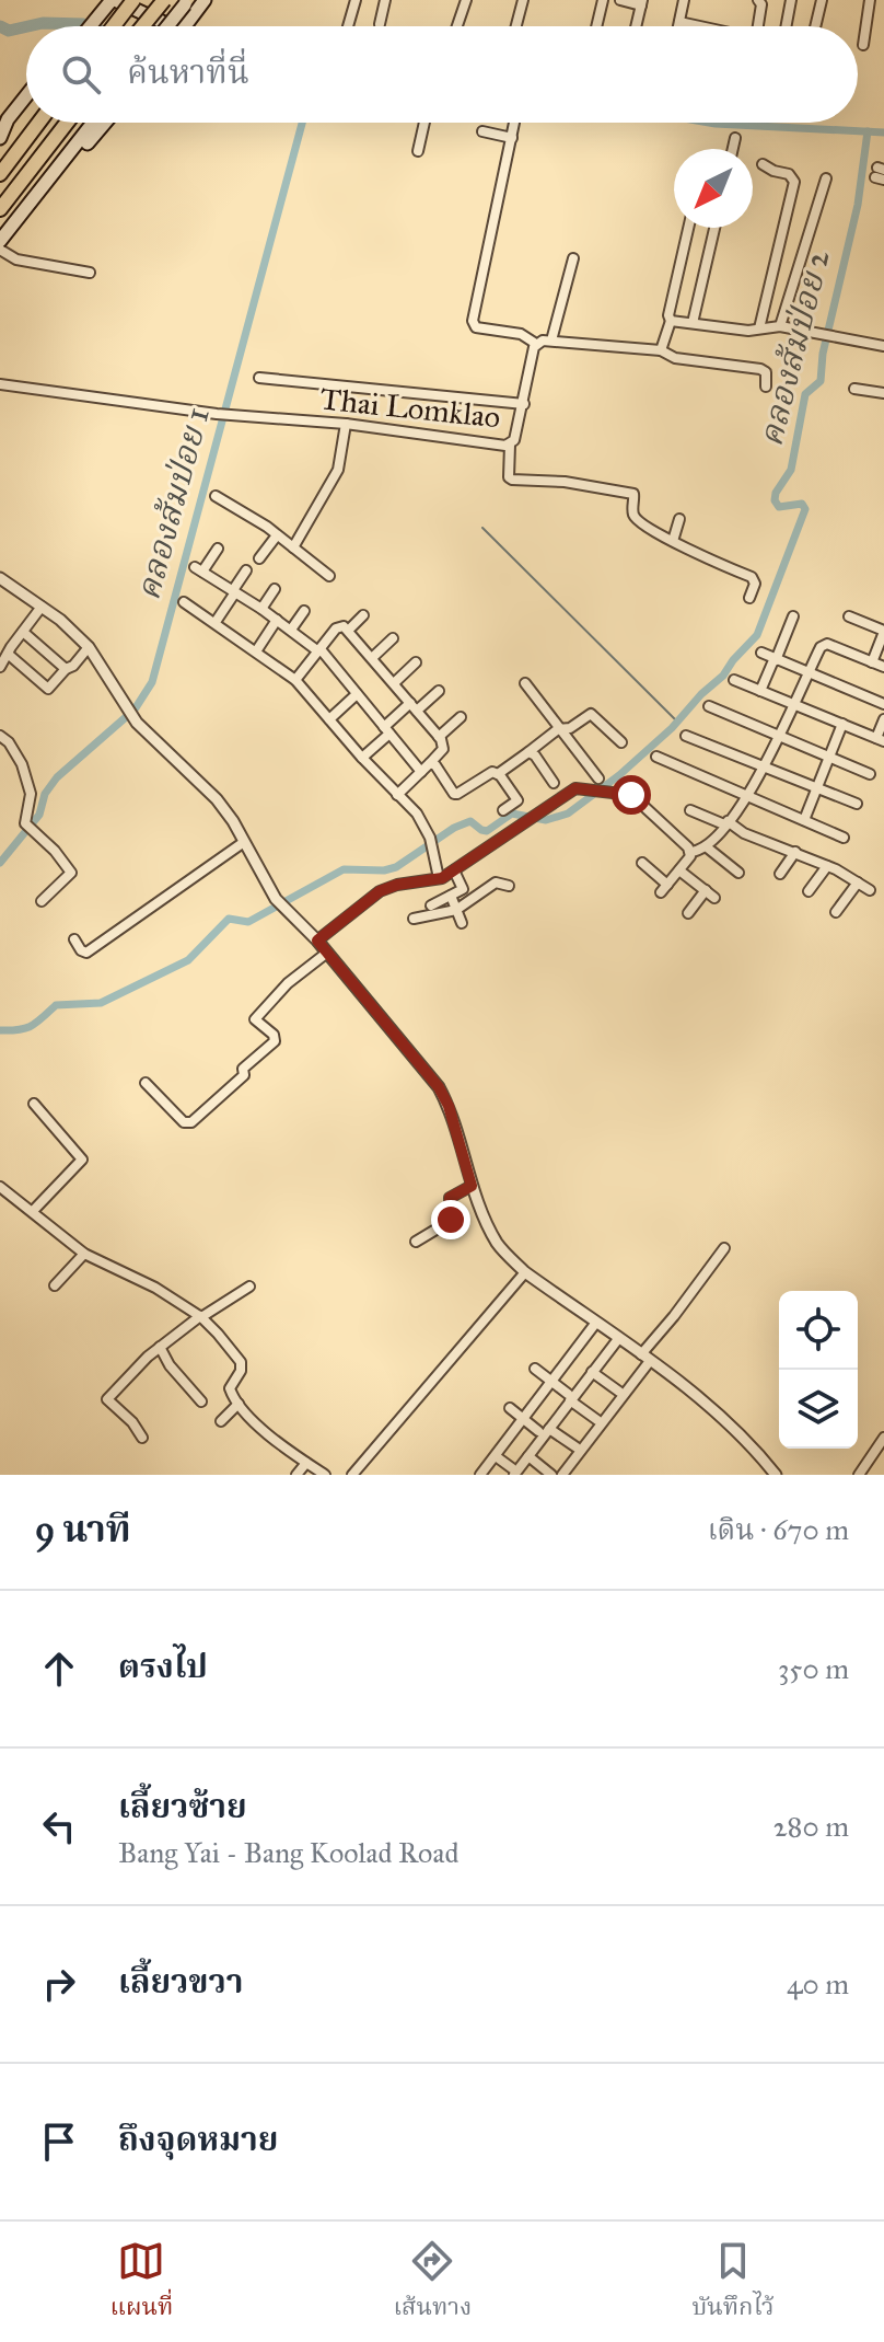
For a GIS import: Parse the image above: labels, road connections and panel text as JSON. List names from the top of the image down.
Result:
{
  "streets": {
    "street": ["Thai Lomklao"]
  },
  "water": ["คลองส้มป่อย 2", "คลองส้มป่อย 1"],
  "north": "bottom left",
  "page": {
    "search": "ค้นหาที่นี่",
    "heading": ["9 นาที", "เดิน · 670 m"],
    "list": [
      ["ตรงไป", "350 m"],
      ["เลี้ยวซ้าย", "Bang Yai - Bang Koolad Road", "280 m"],
      ["เลี้ยวขวา", "40 m"],
      "ถึงจุดหมาย"
    ],
    "nav": ["แผนที่", "เส้นทาง", "บันทึกไว้"]
  }
}
